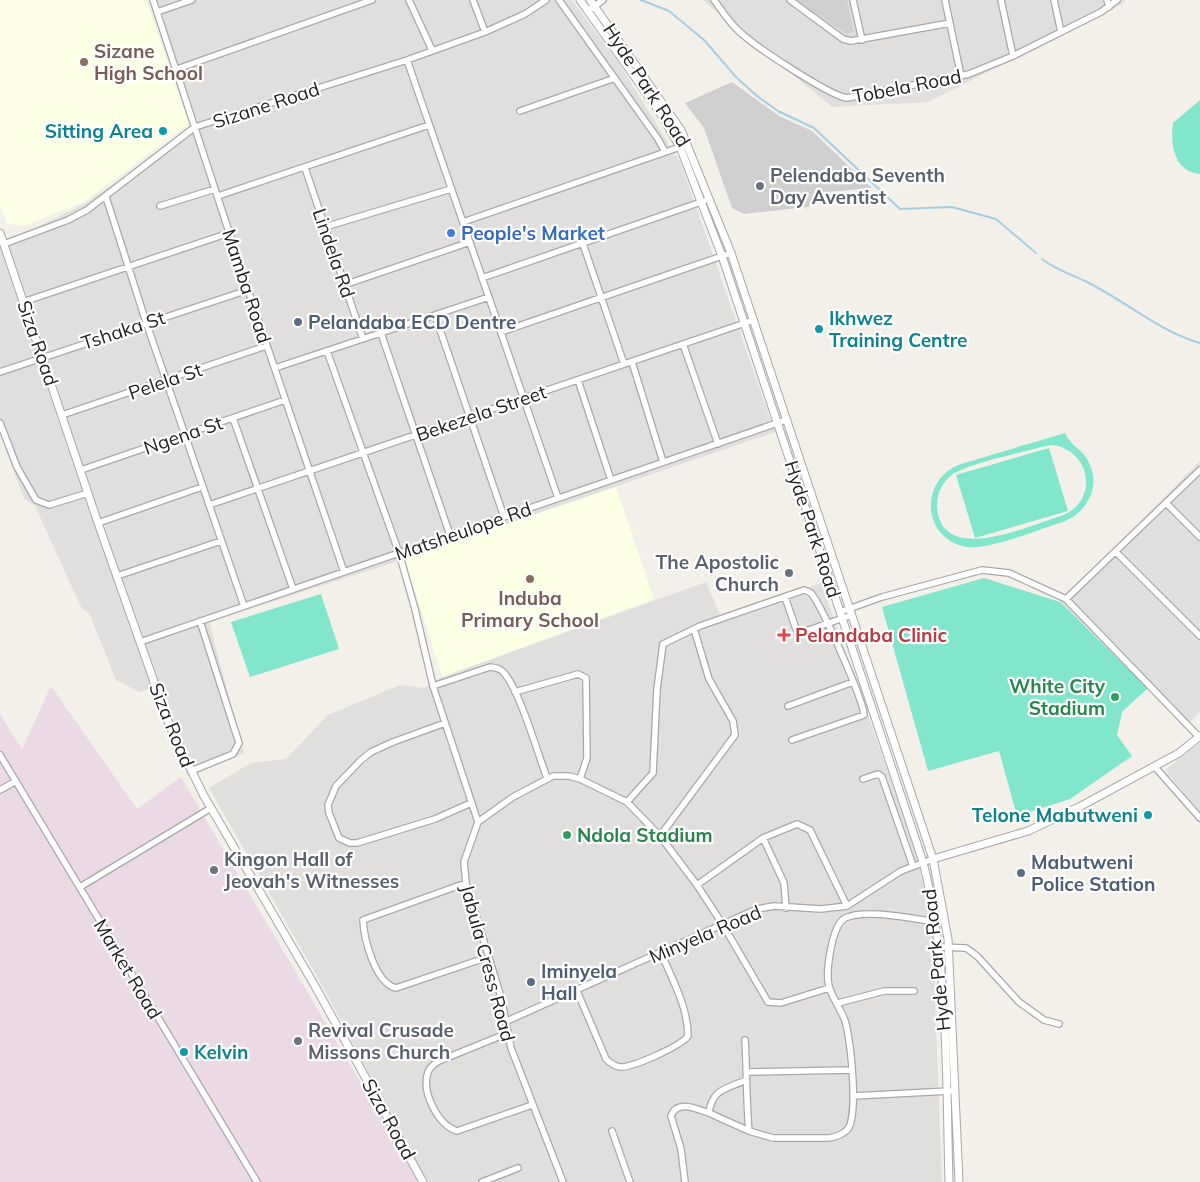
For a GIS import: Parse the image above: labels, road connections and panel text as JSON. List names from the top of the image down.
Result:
{
  "streets": {
    "street": [
      "Hyde Park Road",
      "Tobela Road",
      "Sizane Road",
      "Lindela Rd",
      "Mamba Road",
      "Tshaka St",
      "Siza Road",
      "Pelela St",
      "Bekezela Street",
      "Ngena St",
      "Matsheulope Rd",
      "Minyela Road",
      "Jabula Cress Road",
      "Market Road"
    ]
  },
  "crossings": [
    ["Hyde Park Road", "Bekezela Street"],
    ["Hyde Park Road", "Matsheulope Rd"],
    ["Hyde Park Road", "Minyela Road"],
    ["Sizane Road", "Mamba Road"],
    ["Sizane Road", "Siza Road"],
    ["Mamba Road", "Tshaka St"],
    ["Mamba Road", "Pelela St"],
    ["Mamba Road", "Bekezela Street"],
    ["Mamba Road", "Ngena St"],
    ["Mamba Road", "Matsheulope Rd"],
    ["Tshaka St", "Siza Road"],
    ["Siza Road", "Pelela St"],
    ["Siza Road", "Ngena St"],
    ["Siza Road", "Matsheulope Rd"],
    ["Minyela Road", "Jabula Cress Road"]
  ],
  "places": {
    "other": [
      "Sizane High School",
      "Sitting Area",
      "Pelendaba Seventh Day Aventist",
      "People's Market",
      "Pelandaba ECD Dentre",
      "Ikhwez Training Centre",
      "The Apostolic Church",
      "Induba Primary School",
      "White City Stadium",
      "Telone Mabutweni",
      "Ndola Stadium",
      "Kingon Hall of Jeovah's Witnesses",
      "Mabutweni Police Station",
      "Iminyela Hall",
      "Revival Crusade Missons Church",
      "Kelvin"
    ],
    "health": ["Pelandaba Clinic"]
  }
}
